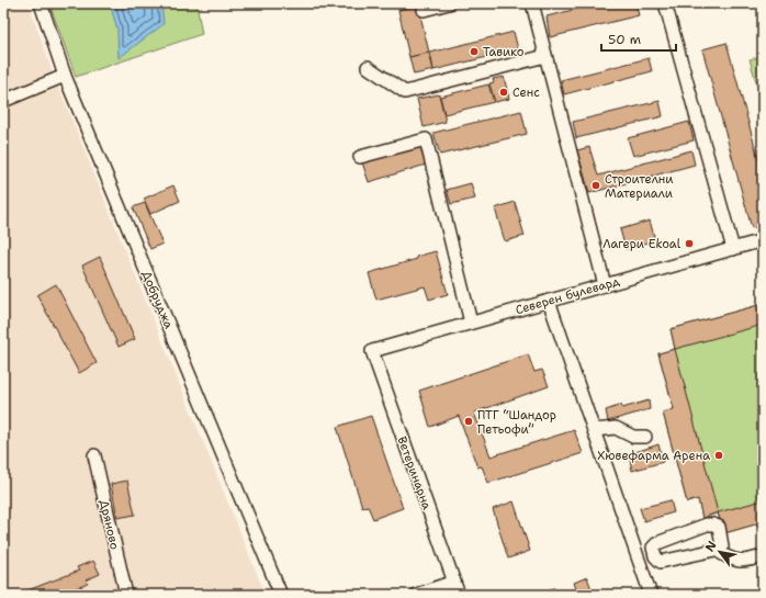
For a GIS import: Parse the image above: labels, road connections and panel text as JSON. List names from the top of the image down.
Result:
{
  "streets": {
    "street": [
      "Северен булевард",
      "Добруджа",
      "Ветеринарна",
      "Дряново"
    ]
  },
  "crossings": [
    ["Северен булевард", "Ветеринарна"]
  ],
  "places": [
    "Тавико",
    "Сенс",
    "Строителни Материали",
    "Лагери Ekoal",
    "ПТГ “Шандор Петьофи”",
    "Хювефарма Арена"
  ],
  "scale_bar": "50 m",
  "north": "top left"
}
